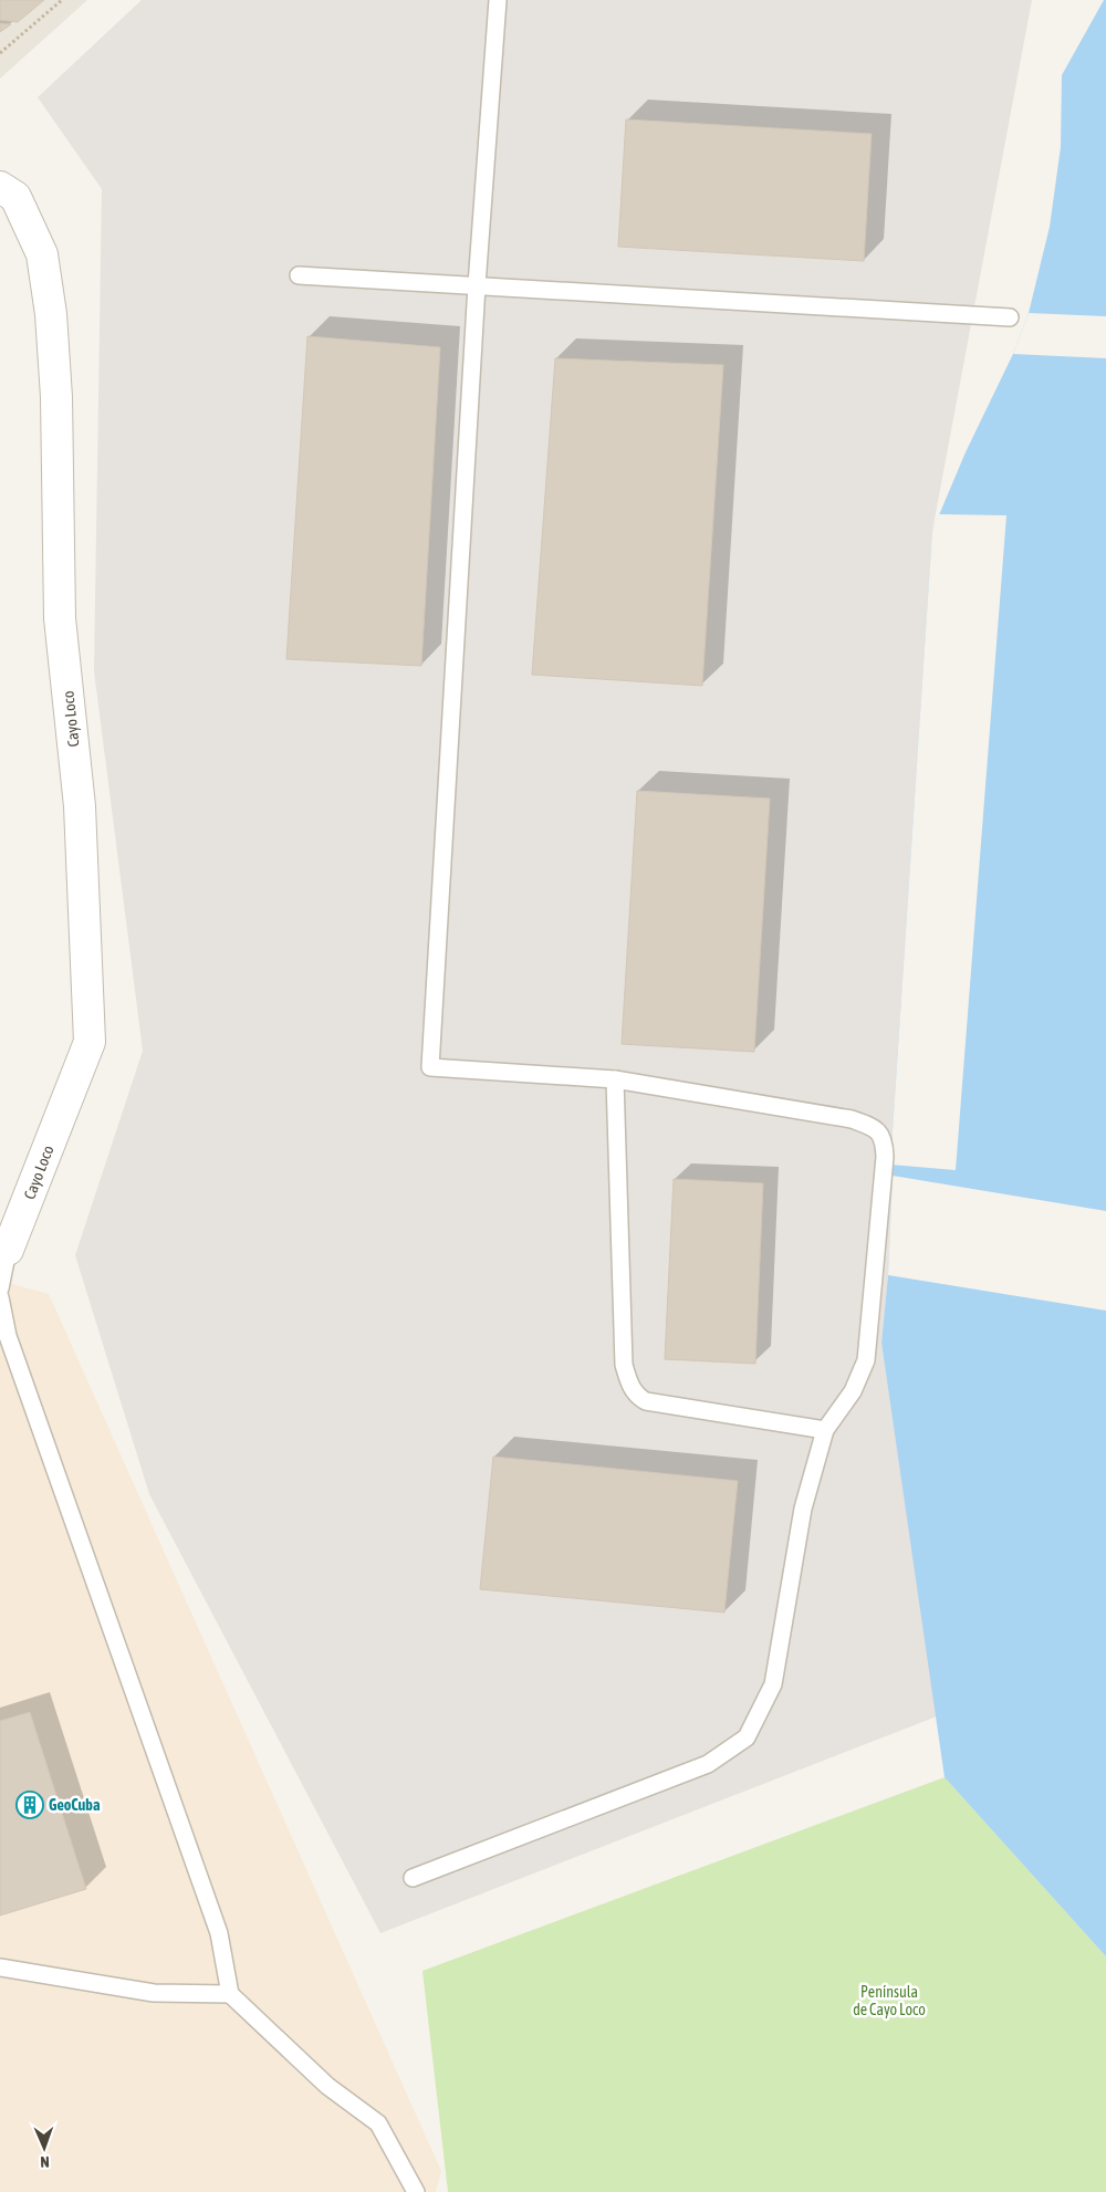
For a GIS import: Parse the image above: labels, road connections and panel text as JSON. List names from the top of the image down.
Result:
{
  "streets": {
    "street": ["Cayo Loco"]
  },
  "parks": ["Península de Cayo Loco"],
  "places": {
    "building": ["GeoCuba"]
  },
  "north": "bottom"
}
